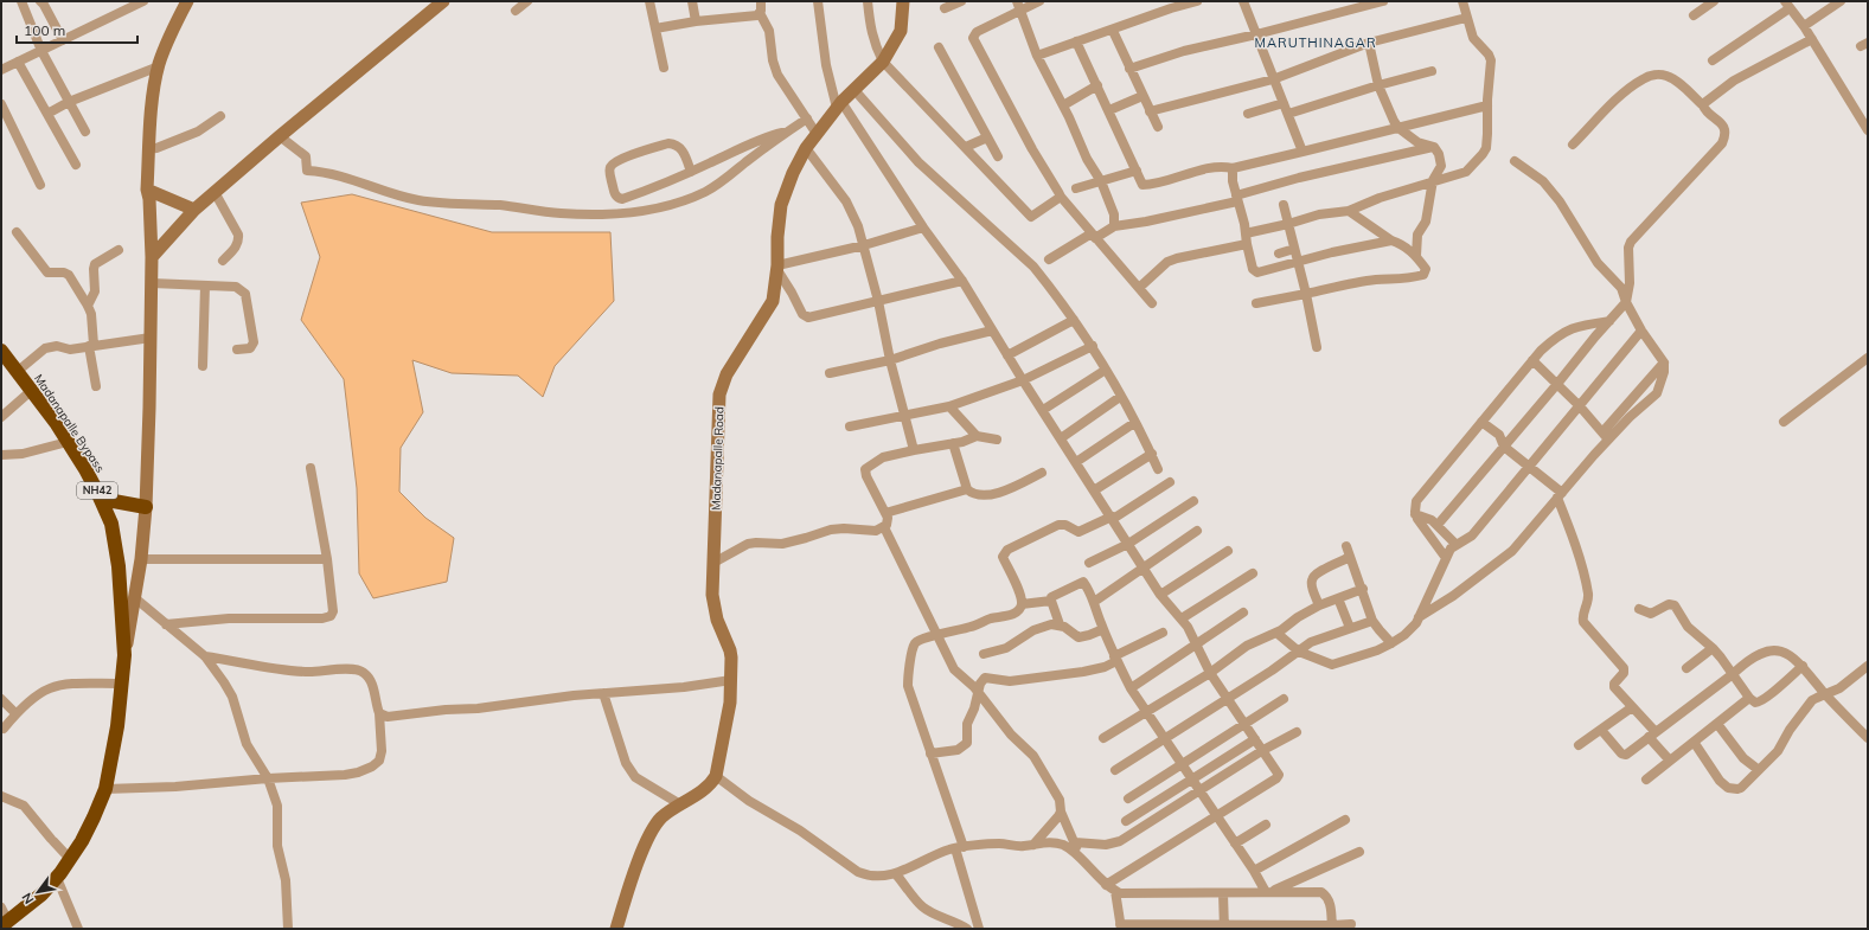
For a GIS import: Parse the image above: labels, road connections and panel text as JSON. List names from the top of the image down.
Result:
{
  "streets": {
    "highway": ["Madanapalle Bypass", "NH42"],
    "main road": ["Madanapalle Road"]
  },
  "crossings": [
    ["Madanapalle Bypass", "NH42"]
  ],
  "districts": ["MARUTHINAGAR"],
  "scale_bar": "100 m",
  "north": "bottom left"
}
